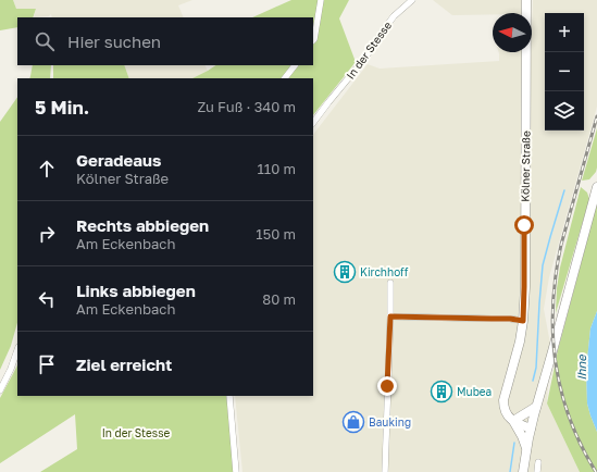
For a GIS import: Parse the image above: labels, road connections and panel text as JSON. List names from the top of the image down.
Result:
{
  "streets": {
    "street": ["In der Stesse", "Kölner Straße"]
  },
  "water": ["Ihne"],
  "parks": ["In der Stesse"],
  "places": {
    "building": ["Kirchhoff", "Mubea"],
    "shop": ["Bauking"]
  },
  "north": "left",
  "page": {
    "map_buttons": ["+", "−"],
    "search": "Hier suchen",
    "heading": ["5 Min.", "Zu Fuß · 340 m"],
    "list": [
      ["Geradeaus", "Kölner Straße", "110 m"],
      ["Rechts abbiegen", "Am Eckenbach", "150 m"],
      ["Links abbiegen", "Am Eckenbach", "80 m"],
      "Ziel erreicht"
    ]
  }
}
